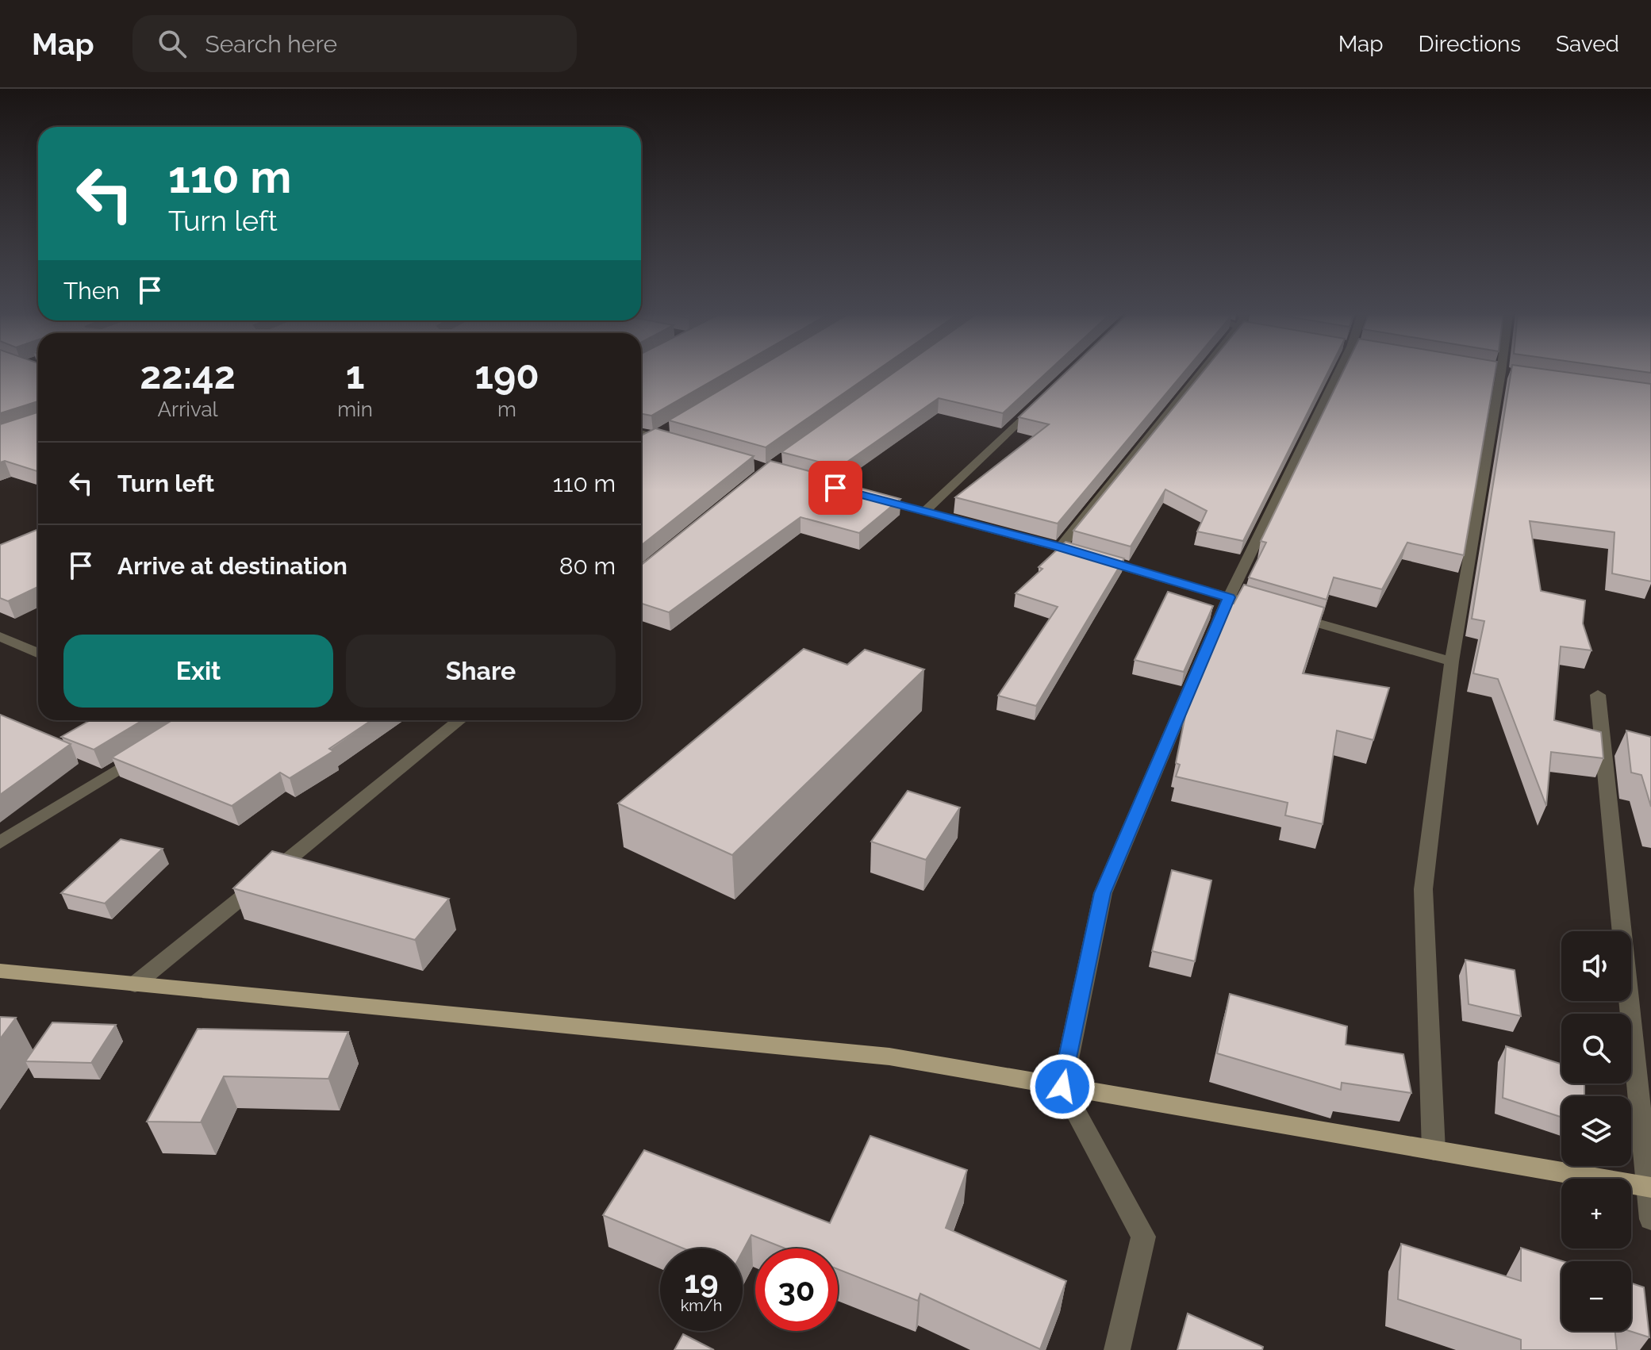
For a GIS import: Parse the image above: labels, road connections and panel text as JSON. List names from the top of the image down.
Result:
{
  "page": {
    "header": "Map",
    "search": "Search here",
    "nav": ["Map", "Directions", "Saved"],
    "turn": ["110 m", "Turn left"],
    "then": "Then",
    "eta": [
      "22:42",
      "Arrival",
      "1",
      "min",
      "190",
      "m"
    ],
    "list": [
      {
        "name": "Turn left",
        "value": "110 m"
      },
      {
        "name": "Arrive at destination",
        "value": "80 m"
      }
    ],
    "buttons": ["Exit", "Share"],
    "map_buttons": ["+", "−"],
    "speed": "19 km/h",
    "limit": "30"
  }
}
